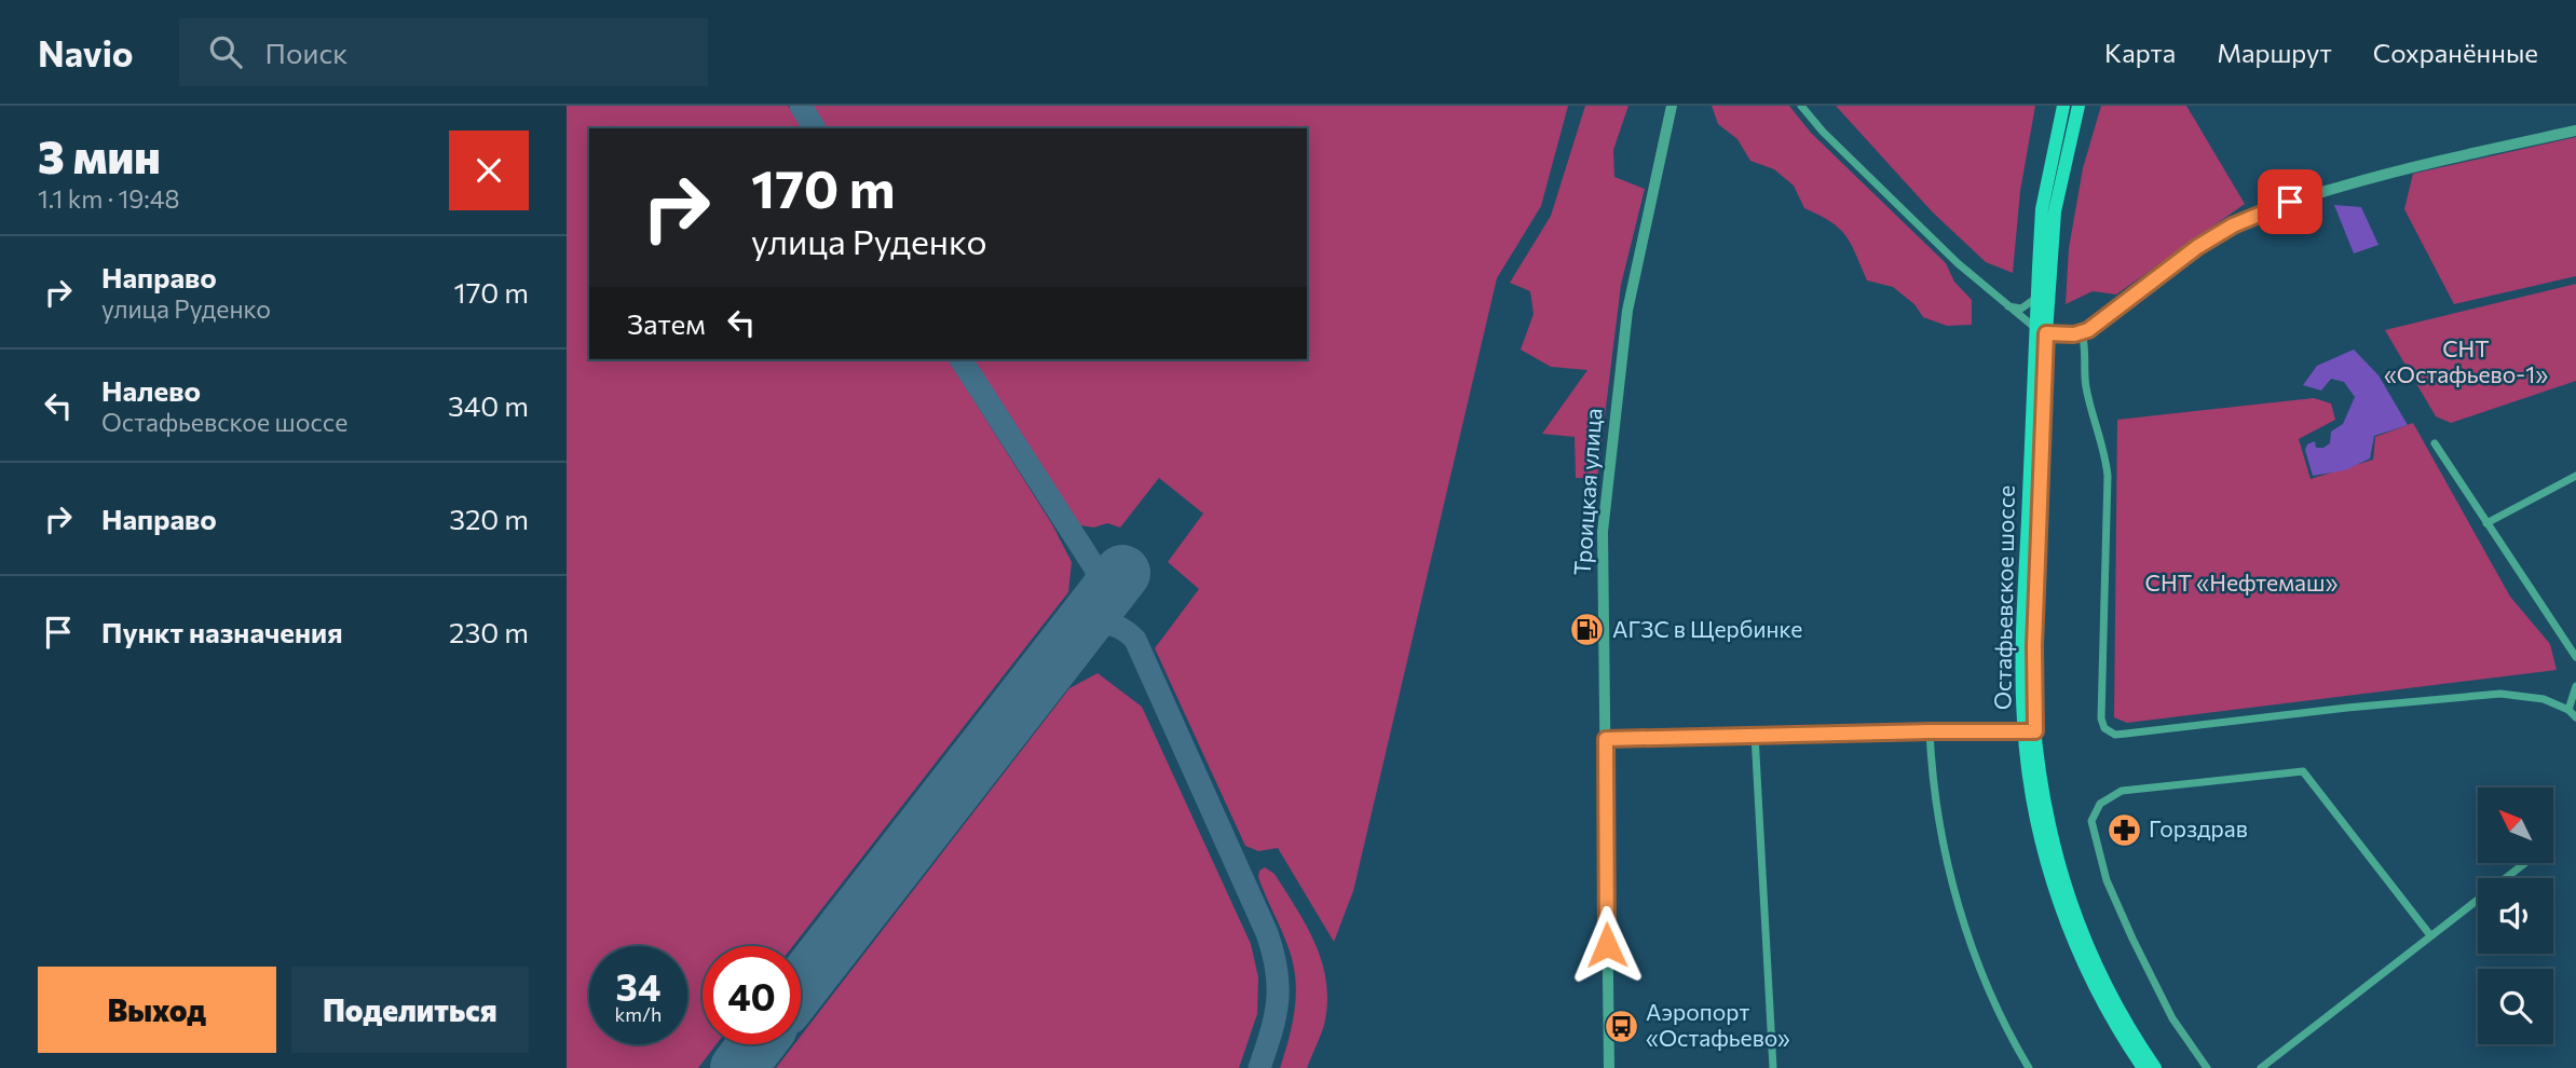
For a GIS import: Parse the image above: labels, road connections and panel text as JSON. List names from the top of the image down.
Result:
{
  "streets": {
    "main road": ["Остафьевское шоссе"],
    "street": ["Троицкая улица"]
  },
  "parks": ["СНТ «Остафьево-1»", "СНТ «Нефтемаш»"],
  "places": {
    "fuel station": ["АГЗС в Щербинке"],
    "pharmacy": ["Горздрав"],
    "bus stop": ["Аэропорт «Остафьево»"]
  },
  "north": "top left",
  "page": {
    "header": "Navio",
    "search": "Поиск",
    "nav": ["Карта", "Маршрут", "Сохранённые"],
    "heading": ["3 мин", "1.1 km · 19:48"],
    "turn": ["170 m", "улица Руденко"],
    "list": [
      {
        "name": "Направо",
        "note": "улица Руденко",
        "value": "170 m"
      },
      {
        "name": "Налево",
        "note": "Остафьевское шоссе",
        "value": "340 m"
      },
      {
        "name": "Направо",
        "value": "320 m"
      },
      {
        "name": "Пункт назначения",
        "value": "230 m"
      }
    ],
    "then": "Затем",
    "speed": "34 km/h",
    "limit": "40",
    "buttons": ["Выход", "Поделиться"]
  }
}
